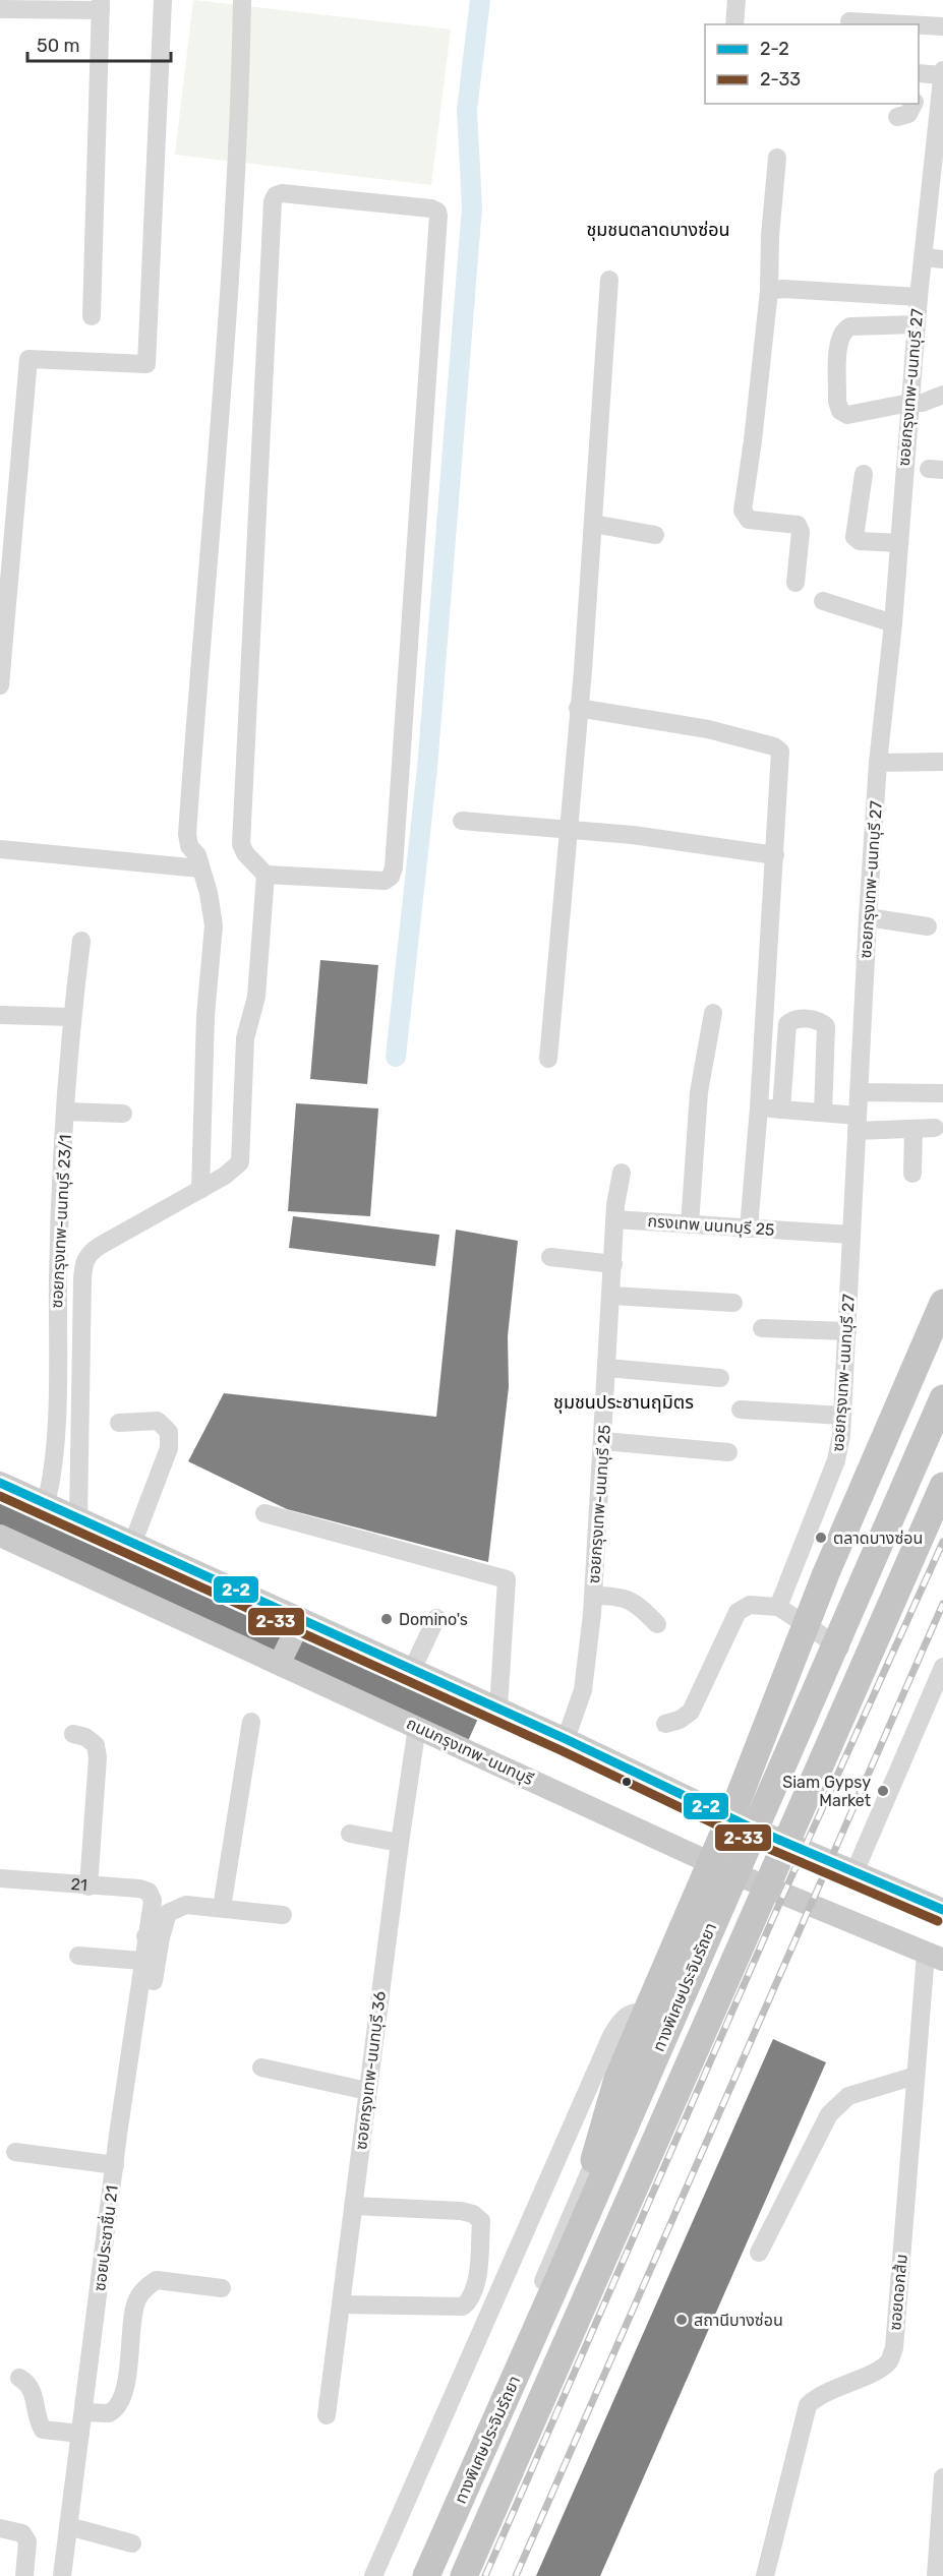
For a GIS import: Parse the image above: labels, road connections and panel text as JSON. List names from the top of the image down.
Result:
{
  "streets": {
    "highway": ["ทางพิเศษประจิมรัถยา"],
    "main road": ["ถนนกรุงเทพ-นนทบุรี"],
    "street": [
      "ซอยกรุงเทพ-นนทบุรี 27",
      "ซอยกรุงเทพ-นนทบุรี 23/1",
      "กรงเทพ นนทบุรี 25",
      "ซอยกรุงเทพ-นนทบุรี 25",
      "21",
      "ซอยกรุงเทพ-นนทบุรี 36",
      "ซอยประชาชื่น 21",
      "ซอยดอกส้ม"
    ]
  },
  "crossings": [
    ["ซอยกรุงเทพ-นนทบุรี 27", "กรงเทพ นนทบุรี 25"],
    ["ถนนกรุงเทพ-นนทบุรี", "ซอยกรุงเทพ-นนทบุรี 36"],
    ["ถนนกรุงเทพ-นนทบุรี", "ซอยดอกส้ม"],
    ["21", "ซอยประชาชื่น 21"]
  ],
  "districts": ["ชุมชนตลาดบางซ่อน", "ชุมชนประชานฤมิตร"],
  "places": [
    "ตลาดบางซ่อน",
    "Domino's",
    "Siam Gypsy Market",
    "สถานีบางซ่อน"
  ],
  "lines": ["transit line 2-2", "transit line 2-33"],
  "legend": ["2-2", "2-33"],
  "scale_bar": "50 m"
}
